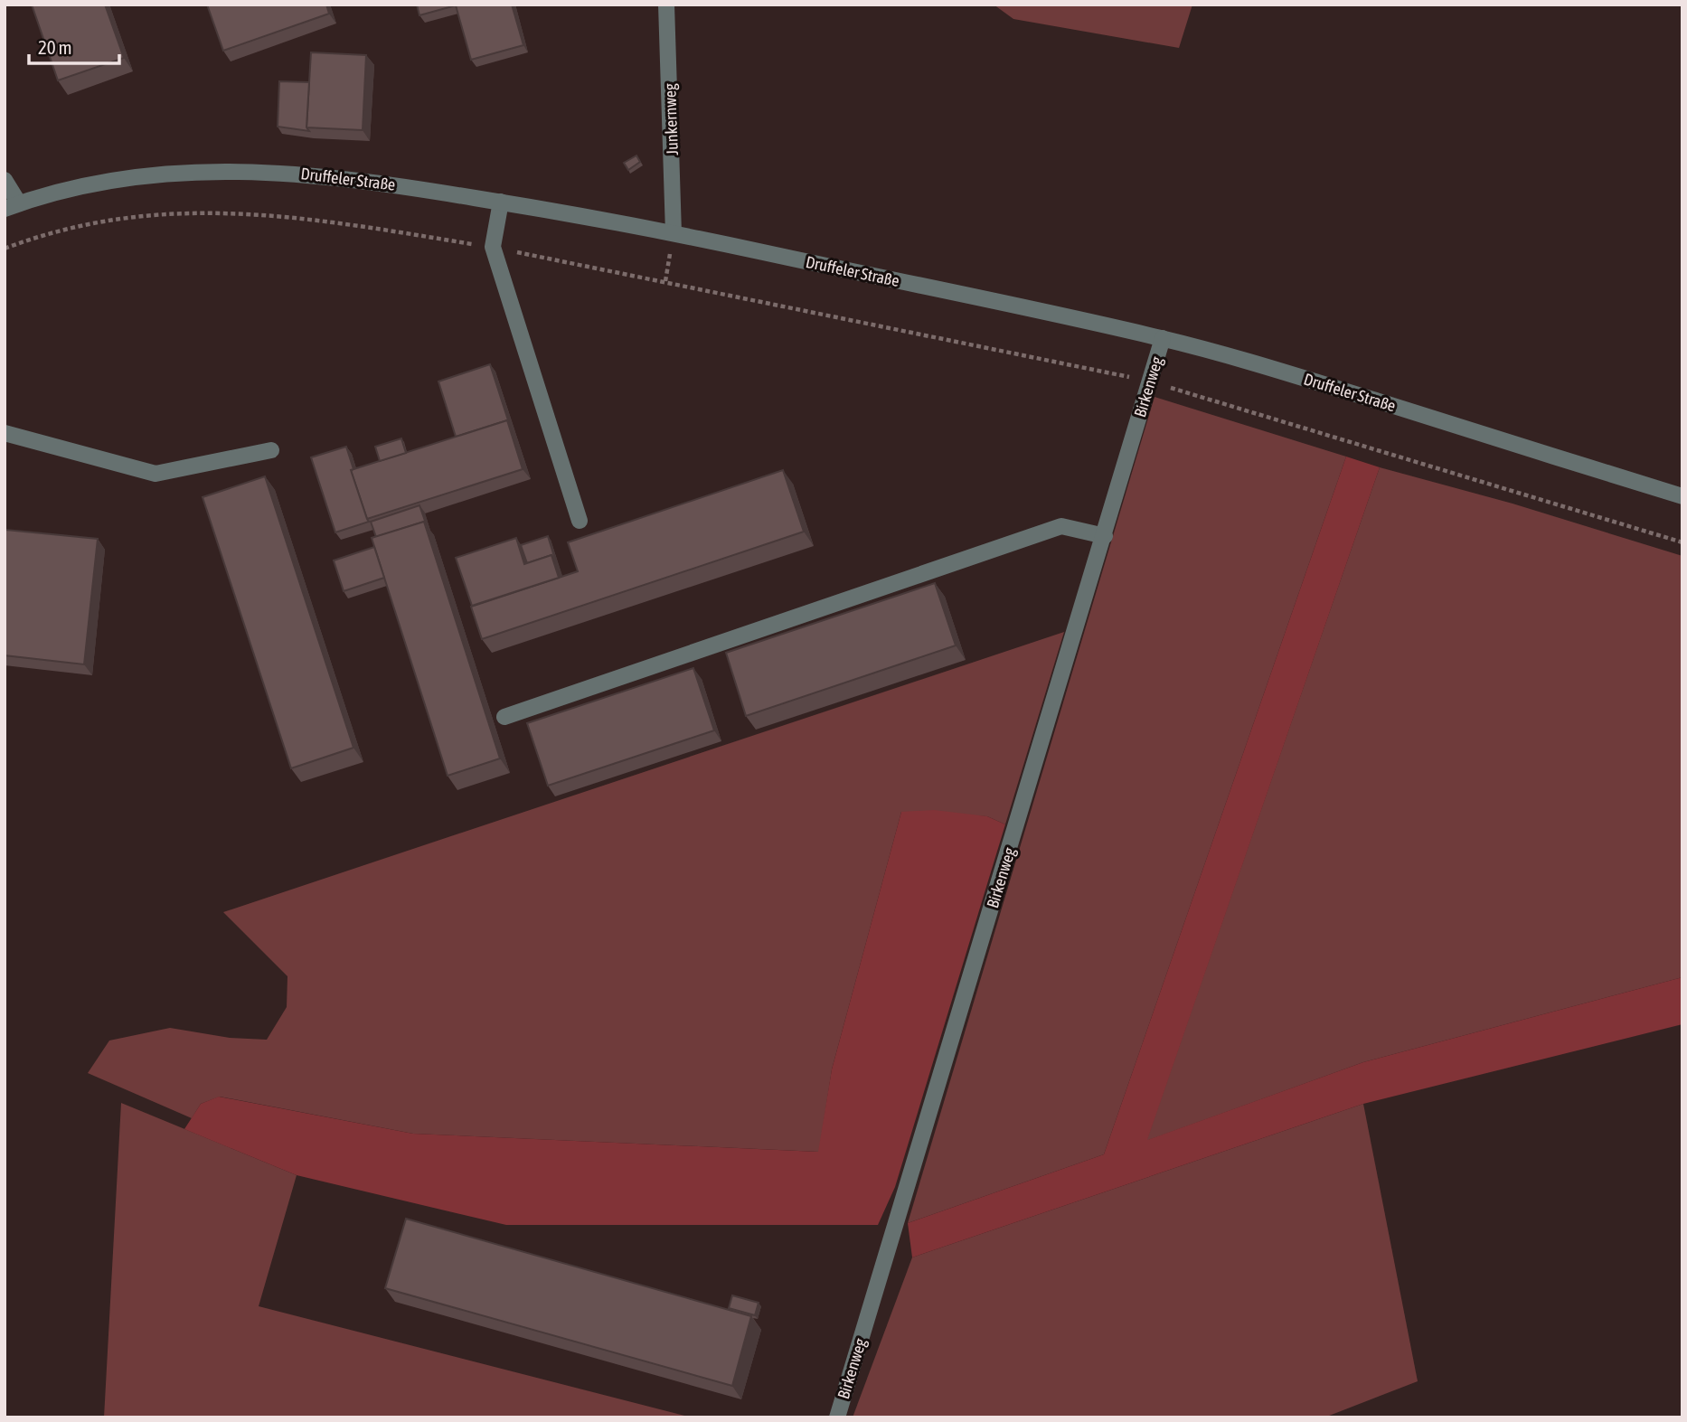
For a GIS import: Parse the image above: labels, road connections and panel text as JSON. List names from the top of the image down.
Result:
{
  "streets": {
    "street": ["Junkernweg", "Druffeler Straße", "Birkenweg"]
  },
  "crossings": [
    ["Junkernweg", "Druffeler Straße"],
    ["Druffeler Straße", "Birkenweg"]
  ],
  "scale_bar": "20 m"
}
